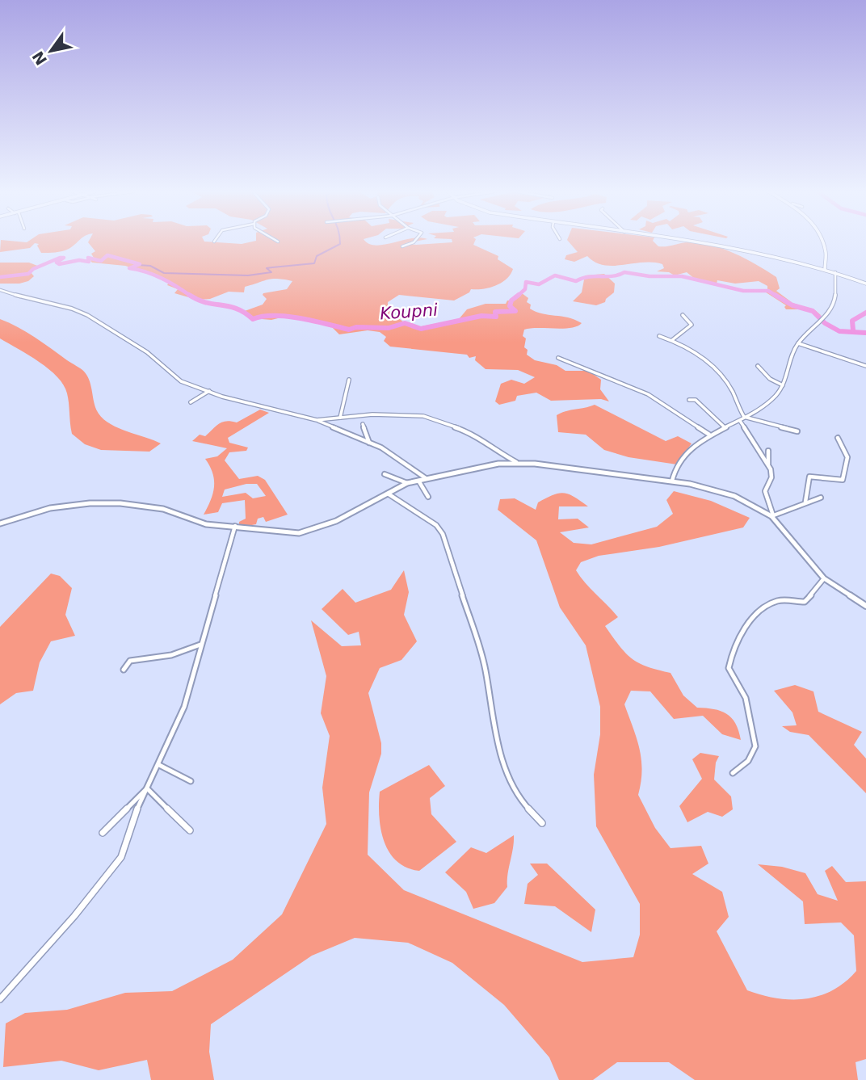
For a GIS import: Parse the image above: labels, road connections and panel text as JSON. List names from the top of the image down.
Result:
{
  "water": ["Koupni"],
  "north": "bottom left"
}
